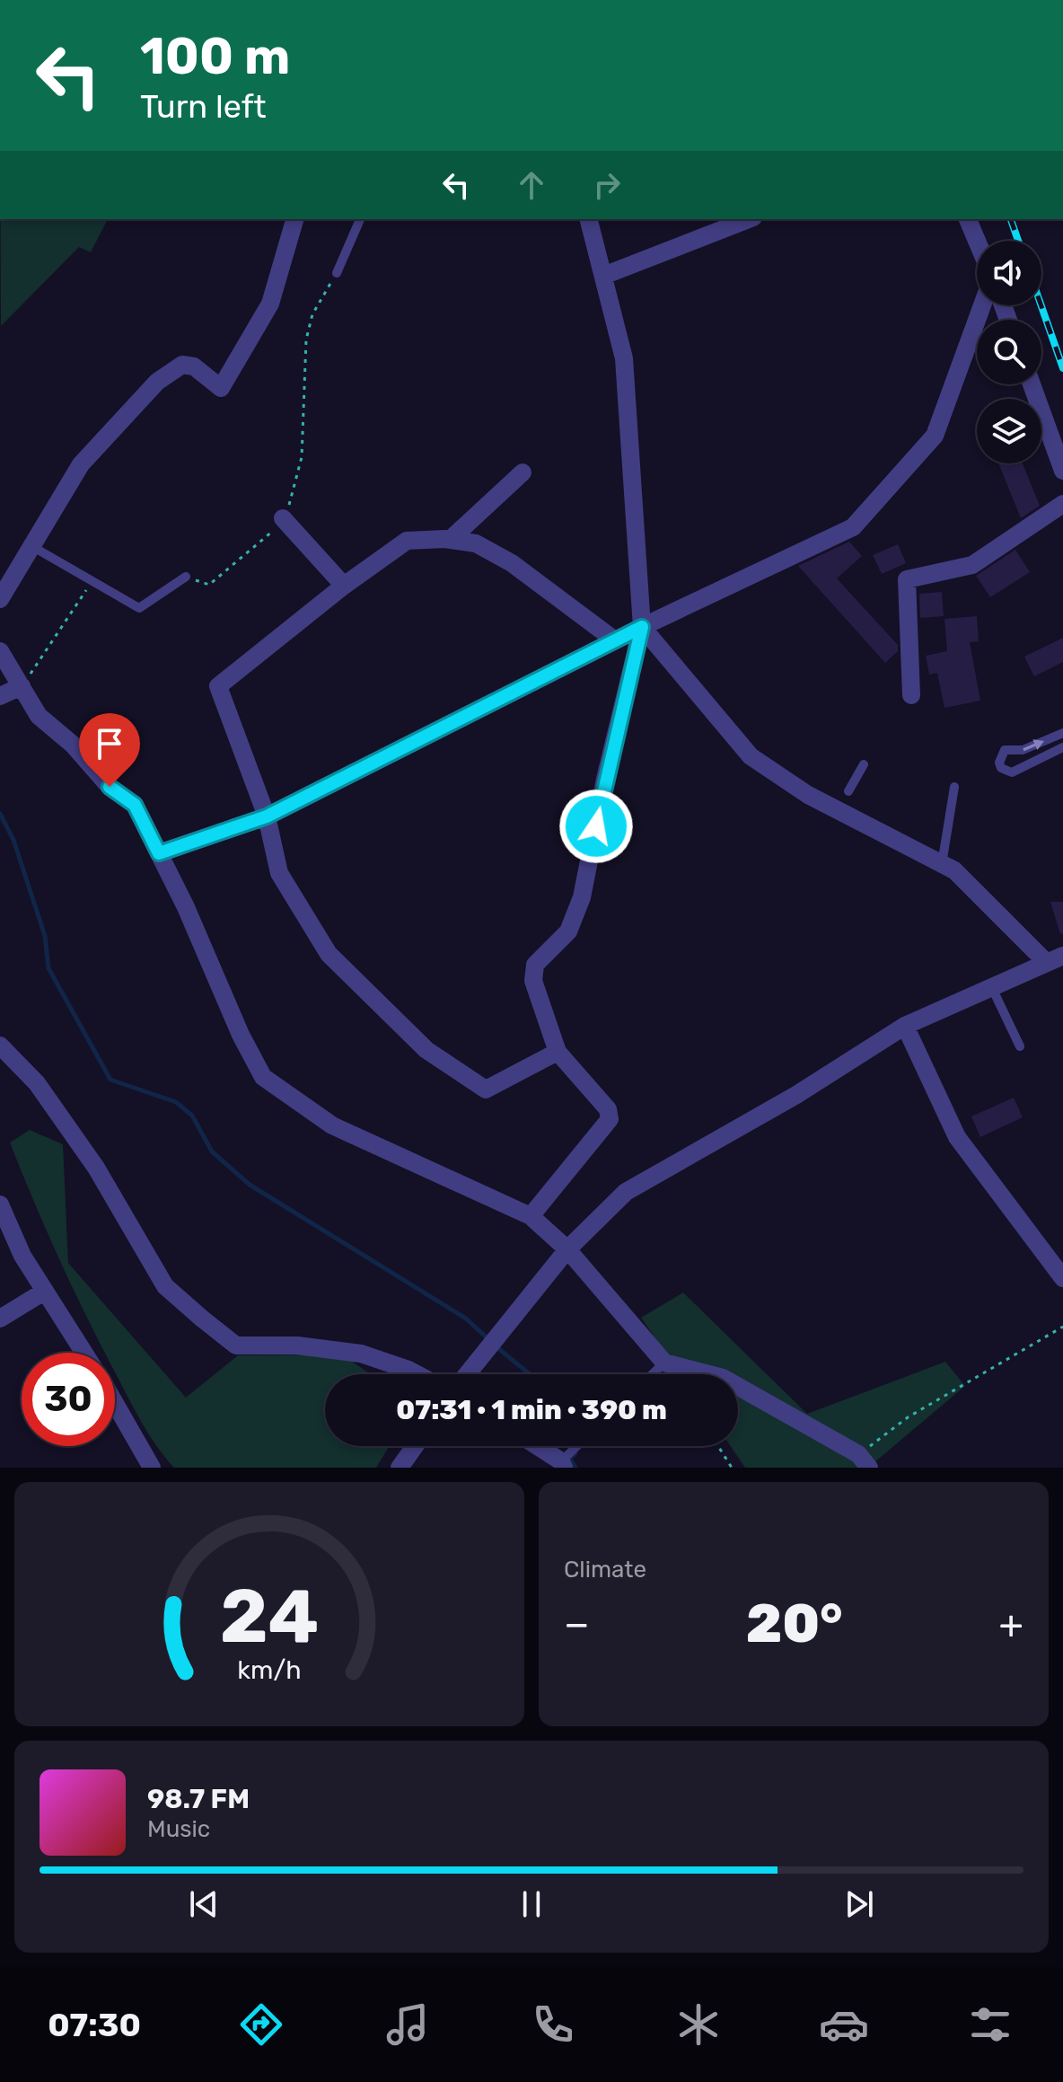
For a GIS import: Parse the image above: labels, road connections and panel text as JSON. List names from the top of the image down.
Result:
{
  "page": {
    "turn": ["100 m", "Turn left"],
    "limit": "30",
    "trip": "07:31 · 1 min · 390 m",
    "tile": "Climate",
    "heat": ["−", "20°", "+"],
    "song": ["98.7 FM", "Music"],
    "tabs": "07:30",
    "gauge": ["24", "km/h"]
  }
}
